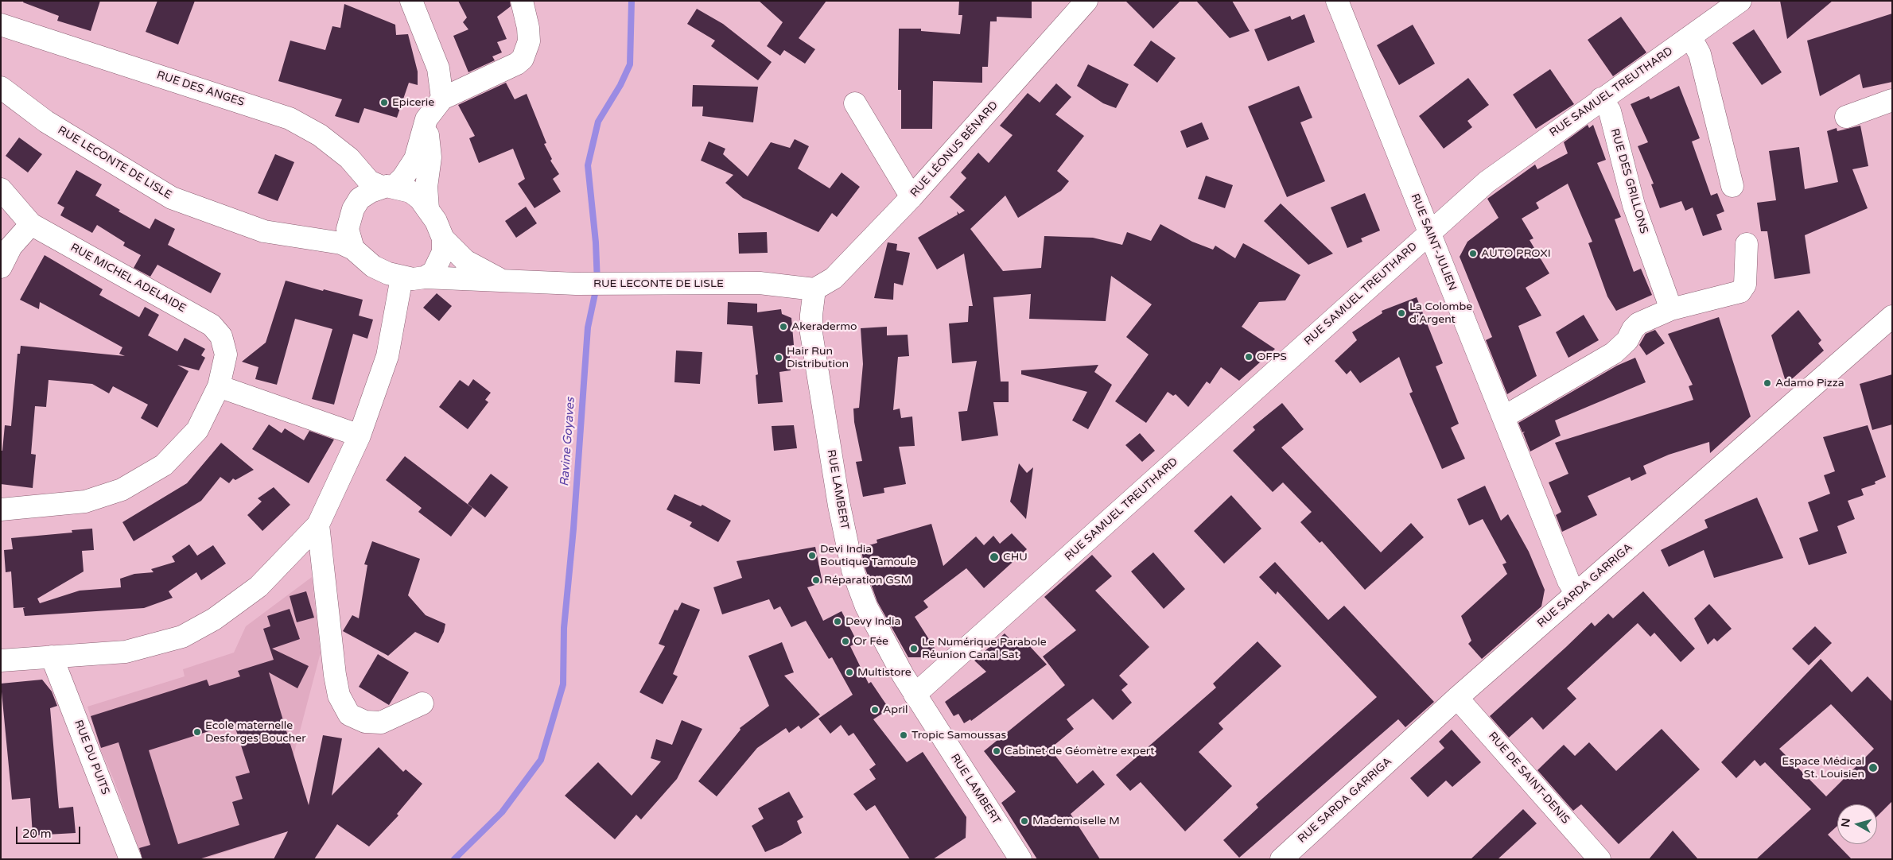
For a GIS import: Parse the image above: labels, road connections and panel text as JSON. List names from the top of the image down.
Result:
{
  "streets": {
    "street": [
      "RUE DES ANGES",
      "RUE SAMUEL TREUTHARD",
      "RUE LÉONUS BÉNARD",
      "RUE LECONTE DE LISLE",
      "RUE DES GRILLONS",
      "RUE SAINT-JULIEN",
      "RUE MICHEL ADELAIDE",
      "RUE LAMBERT",
      "RUE SARDA GARRIGA",
      "RUE DU PUITS",
      "RUE DE SAINT-DENIS"
    ]
  },
  "crossings": [
    ["RUE DES ANGES", "RUE LECONTE DE LISLE"],
    ["RUE SAMUEL TREUTHARD", "RUE DES GRILLONS"],
    ["RUE SAMUEL TREUTHARD", "RUE SAINT-JULIEN"],
    ["RUE SAMUEL TREUTHARD", "RUE LAMBERT"],
    ["RUE LÉONUS BÉNARD", "RUE LECONTE DE LISLE"],
    ["RUE LÉONUS BÉNARD", "RUE LAMBERT"],
    ["RUE LECONTE DE LISLE", "RUE LAMBERT"],
    ["RUE SAINT-JULIEN", "RUE SARDA GARRIGA"],
    ["RUE SARDA GARRIGA", "RUE DE SAINT-DENIS"]
  ],
  "water": ["Ravine Goyaves"],
  "places": [
    "Epicerie",
    "AUTO PROXI",
    "La Colombe d'Argent",
    "Akeradermo",
    "OFPS",
    "Hair Run Distribution",
    "Adamo Pizza",
    "Devi India Boutique Tamoule",
    "CHU",
    "Réparation GSM",
    "Devy India",
    "Or Fée",
    "Le Numérique Parabole Réunion Canal Sat",
    "Multistore",
    "April",
    "Ecole maternelle Desforges Boucher",
    "Tropic Samoussas",
    "Cabinet de Géomètre expert",
    "Espace Médical St. Louisien",
    "Mademoiselle M"
  ],
  "scale_bar": "20 m",
  "north": "left"
}
